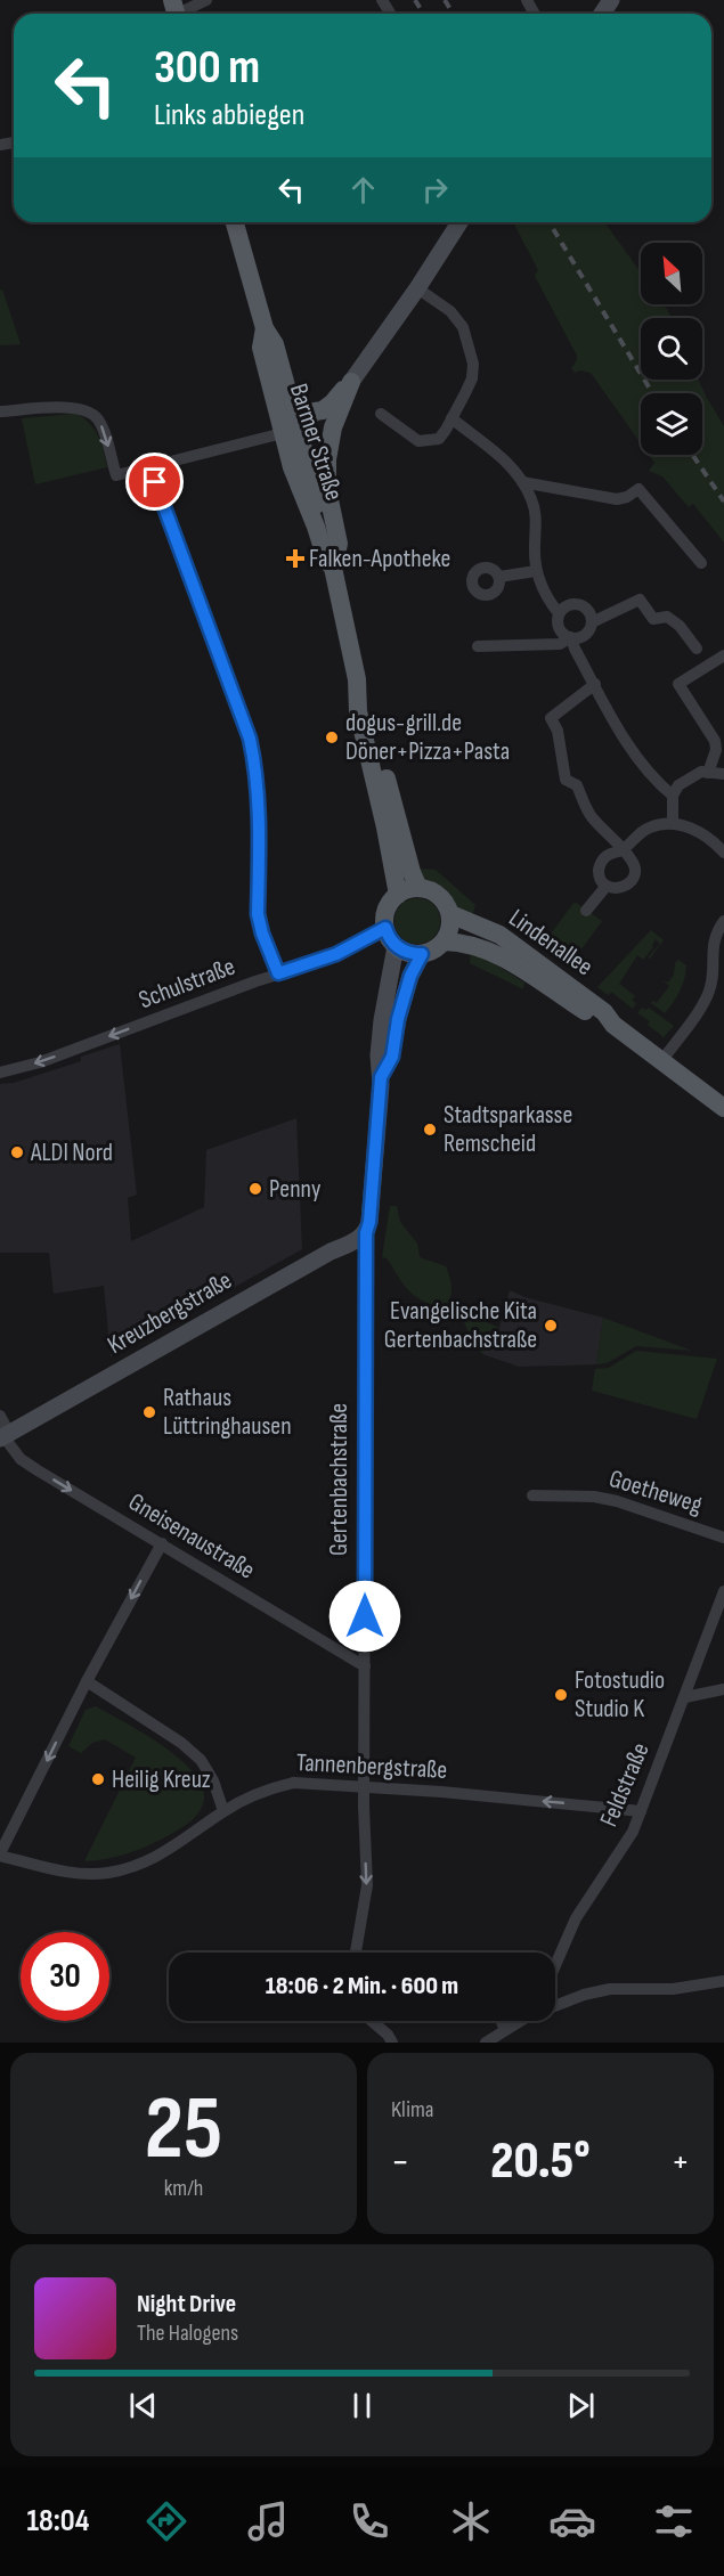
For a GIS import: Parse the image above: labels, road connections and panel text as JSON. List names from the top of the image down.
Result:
{
  "streets": {
    "main road": [
      "Barmer Straße",
      "Lindenallee",
      "Kreuzbergstraße",
      "Gertenbachstraße"
    ],
    "street": [
      "Schulstraße",
      "Goetheweg",
      "Gneisenaustraße",
      "Tannenbergstraße",
      "Feldstraße"
    ]
  },
  "crossings": [
    ["Barmer Straße", "Lindenallee"],
    ["Barmer Straße", "Schulstraße"],
    ["Barmer Straße", "Gertenbachstraße"],
    ["Lindenallee", "Schulstraße"],
    ["Lindenallee", "Gertenbachstraße"],
    ["Schulstraße", "Gertenbachstraße"],
    ["Kreuzbergstraße", "Gertenbachstraße"],
    ["Kreuzbergstraße", "Gneisenaustraße"],
    ["Gertenbachstraße", "Gneisenaustraße"],
    ["Gertenbachstraße", "Tannenbergstraße"],
    ["Tannenbergstraße", "Feldstraße"]
  ],
  "one_way": ["Schulstraße", "Gneisenaustraße", "Tannenbergstraße"],
  "places": {
    "health": ["Falken-Apotheke"],
    "other": [
      "dogus-grill.de Döner+Pizza+Pasta",
      "Stadtsparkasse Remscheid",
      "ALDI Nord",
      "Penny",
      "Evangelische Kita Gertenbachstraße",
      "Rathaus Lüttringhausen",
      "Fotostudio Studio K",
      "Heilig Kreuz"
    ]
  },
  "north": "top left",
  "page": {
    "turn": ["300 m", "Links abbiegen"],
    "limit": "30",
    "trip": "18:06 · 2 Min. · 600 m",
    "tile": [
      ["25", "km/h"],
      "Klima"
    ],
    "heat": ["−", "20.5°", "+"],
    "song": ["Night Drive", "The Halogens"],
    "tabs": "18:04"
  }
}
